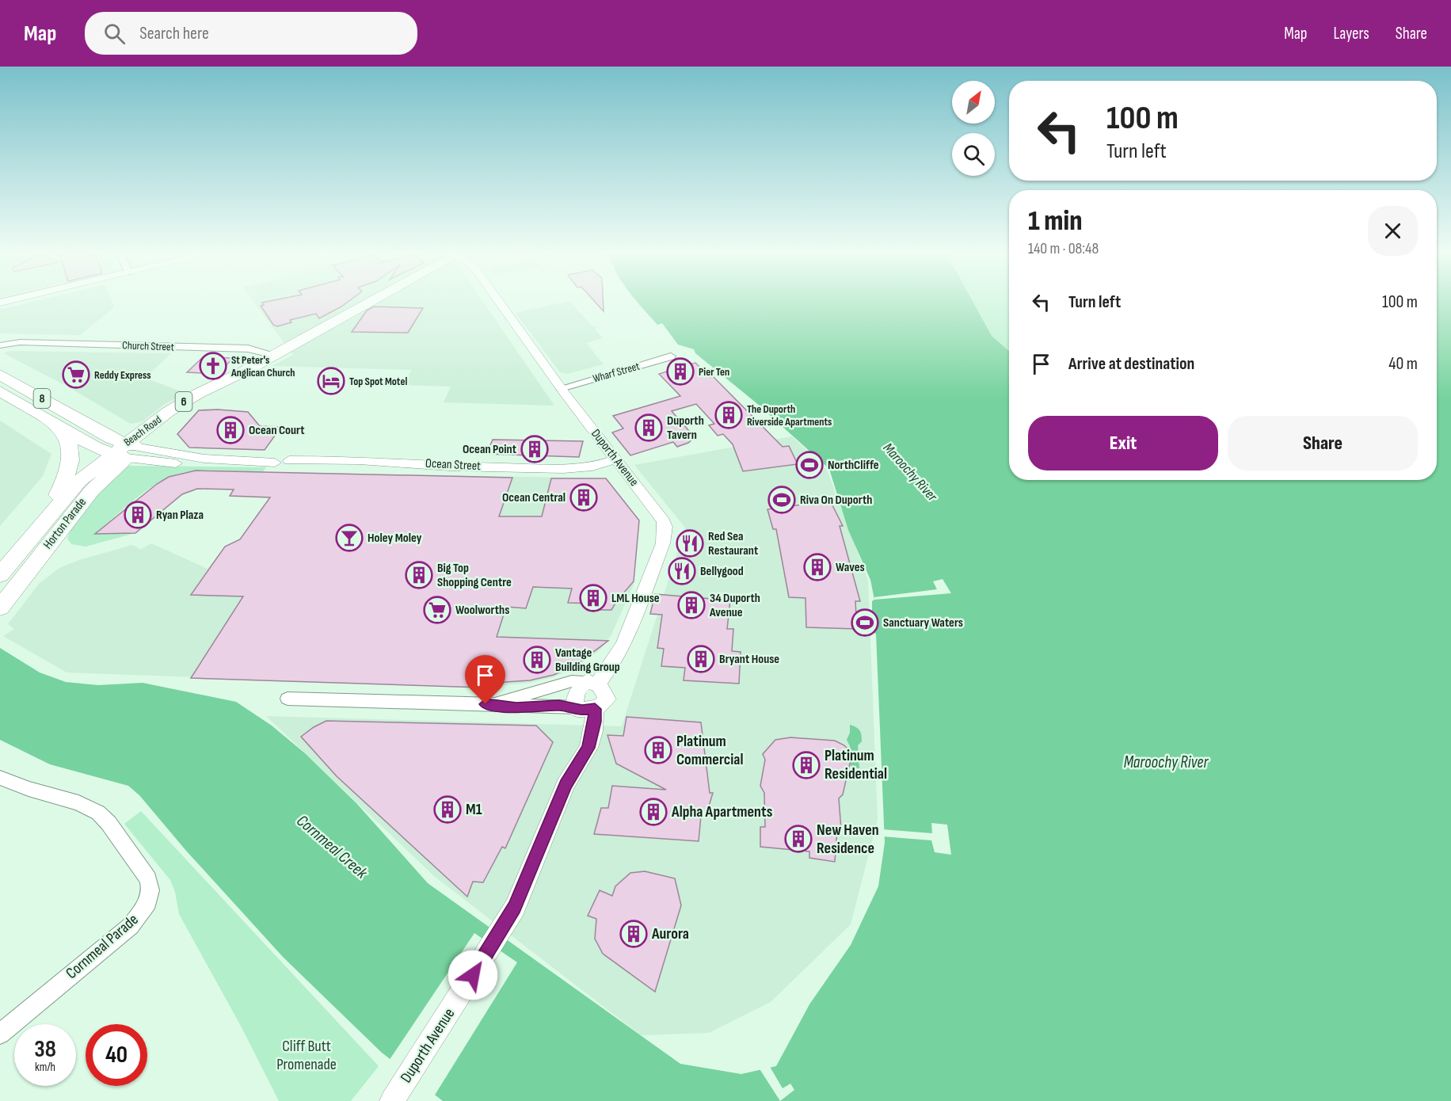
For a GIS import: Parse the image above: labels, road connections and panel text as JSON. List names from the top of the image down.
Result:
{
  "streets": {
    "main road": [
      "8",
      "6",
      "Beach Road",
      "Horton Parade"
    ],
    "street": [
      "Church Street",
      "Wharf Street",
      "Duporth Avenue",
      "Ocean Street",
      "Cornmeal Parade"
    ]
  },
  "crossings": [
    ["Church Street", "Beach Road"],
    ["Wharf Street", "Duporth Avenue"],
    ["8", "Beach Road"],
    ["8", "Ocean Street"],
    ["8", "Horton Parade"],
    ["Beach Road", "Ocean Street"],
    ["Beach Road", "Horton Parade"],
    ["Duporth Avenue", "Ocean Street"],
    ["Ocean Street", "Horton Parade"]
  ],
  "water": ["Maroochy River", "Cornmeal Creek"],
  "parks": ["Cliff Butt Promenade"],
  "places": {
    "church": ["St Peter's Anglican Church"],
    "building": [
      "Pier Ten",
      "The Duporth Riverside Apartments",
      "Duporth Tavern",
      "Ocean Court",
      "Ocean Point",
      "Ocean Central",
      "Ryan Plaza",
      "Waves",
      "Big Top Shopping Centre",
      "LML House",
      "34 Duporth Avenue",
      "Bryant House",
      "Vantage Building Group",
      "Platinum Commercial",
      "Platinum Residential",
      "M1",
      "Alpha Apartments",
      "New Haven Residence",
      "Aurora"
    ],
    "supermarket": ["Reddy Express", "Woolworths"],
    "hotel": ["Top Spot Motel"],
    "sports": ["NorthCliffe", "Riva On Duporth", "Sanctuary Waters"],
    "bar": ["Holey Moley"],
    "restaurant": ["Red Sea Restaurant", "Bellygood"]
  },
  "north": "top right",
  "page": {
    "header": "Map",
    "search": "Search here",
    "nav": ["Map", "Layers", "Share"],
    "turn": ["100 m", "Turn left"],
    "heading": ["1 min", "140 m · 08:48"],
    "list": [
      {
        "name": "Turn left",
        "value": "100 m"
      },
      {
        "name": "Arrive at destination",
        "value": "40 m"
      }
    ],
    "buttons": ["Exit", "Share"],
    "speed": "38 km/h",
    "limit": "40"
  }
}
